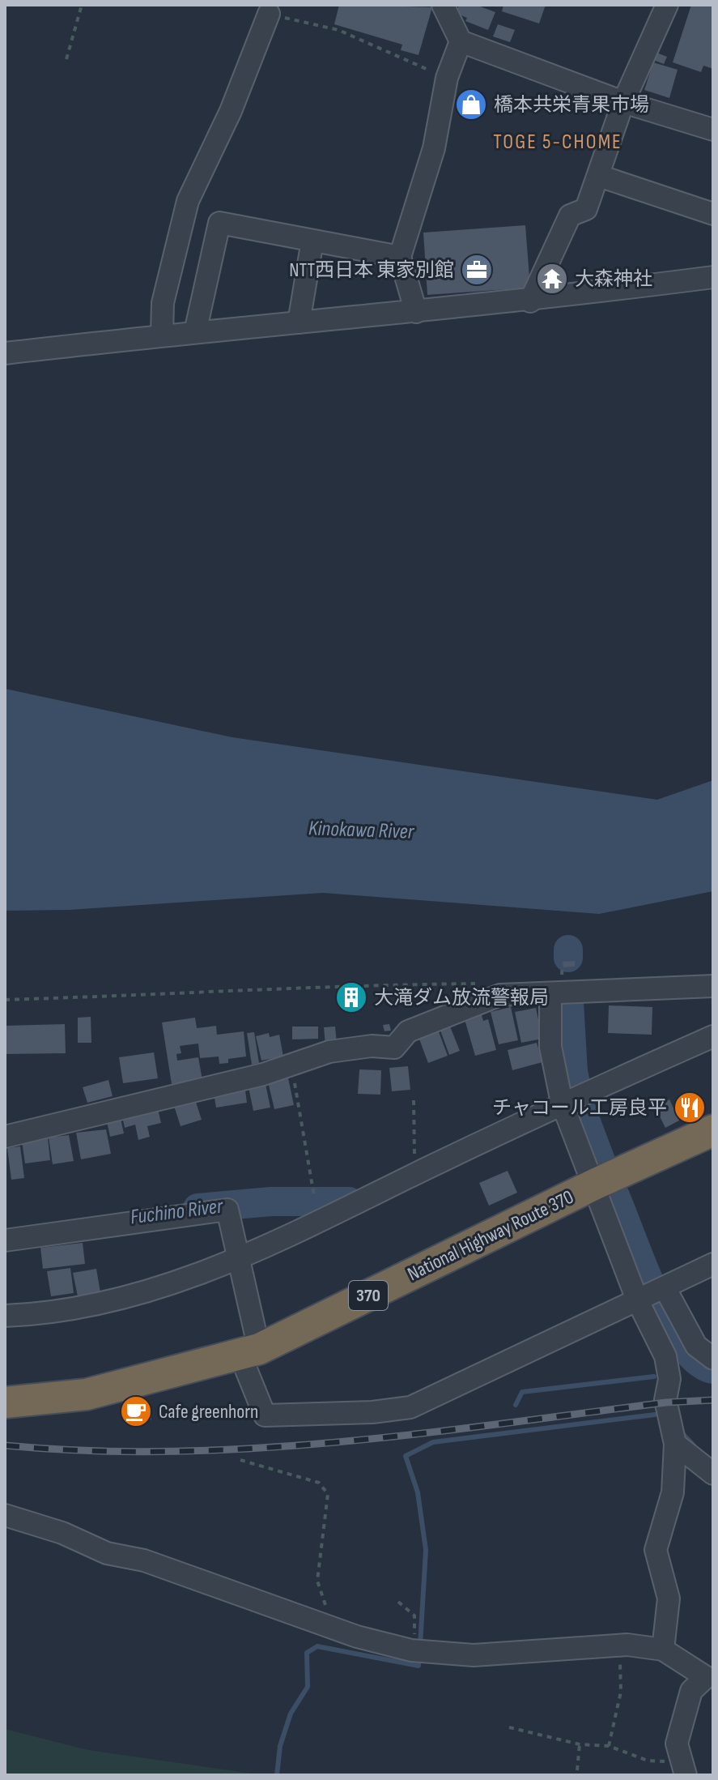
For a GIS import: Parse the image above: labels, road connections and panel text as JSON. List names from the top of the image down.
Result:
{
  "streets": {
    "highway": ["National Highway Route 370", "370"]
  },
  "districts": ["TOGE 5-CHOME"],
  "water": ["Kinokawa River", "Fuchino River"],
  "places": {
    "shop": ["橋本共栄青果市場"],
    "office": ["NTT西日本 東家別館"],
    "temple": ["大森神社"],
    "building": ["大滝ダム放流警報局"],
    "restaurant": ["チャコール工房良平"],
    "cafe": ["Cafe greenhorn"]
  }
}
